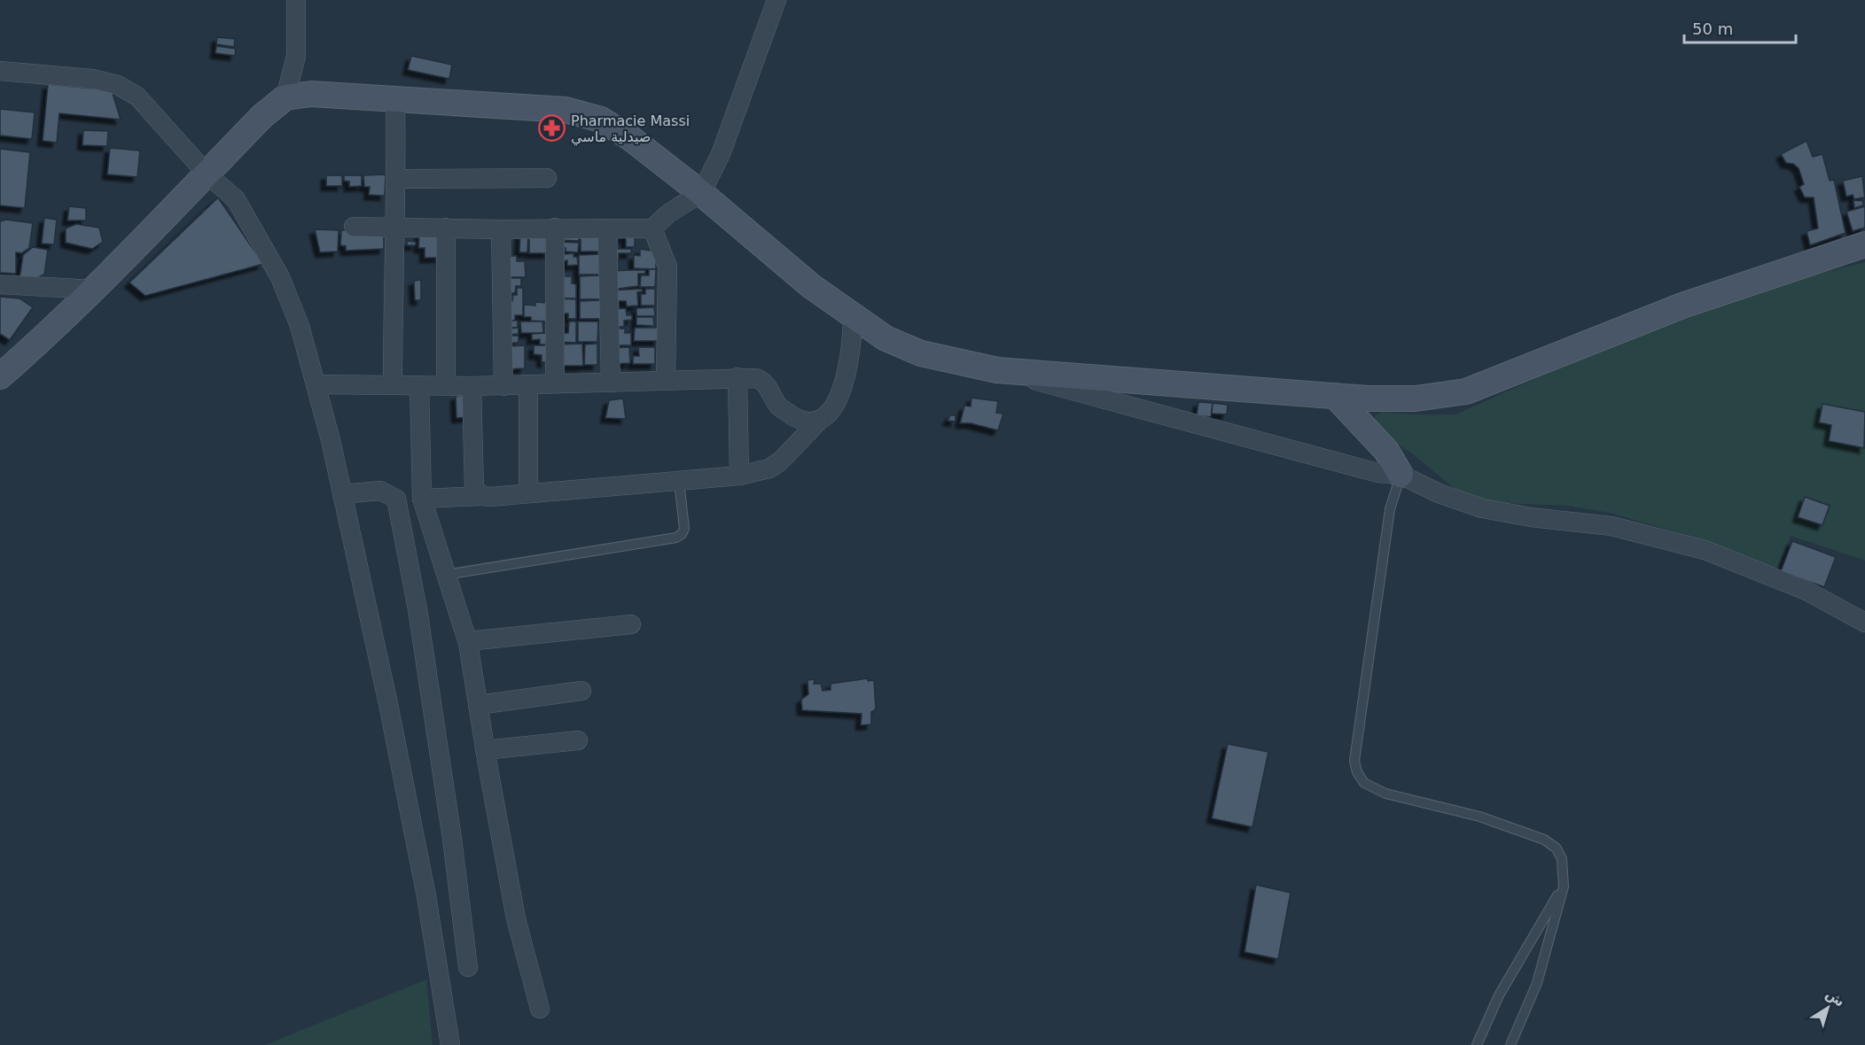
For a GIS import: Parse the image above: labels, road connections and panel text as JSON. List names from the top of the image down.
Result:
{
  "places": {
    "pharmacy": ["Pharmacie Massi صيدلية ماسي"]
  },
  "scale_bar": "50 m",
  "north": "top right"
}
